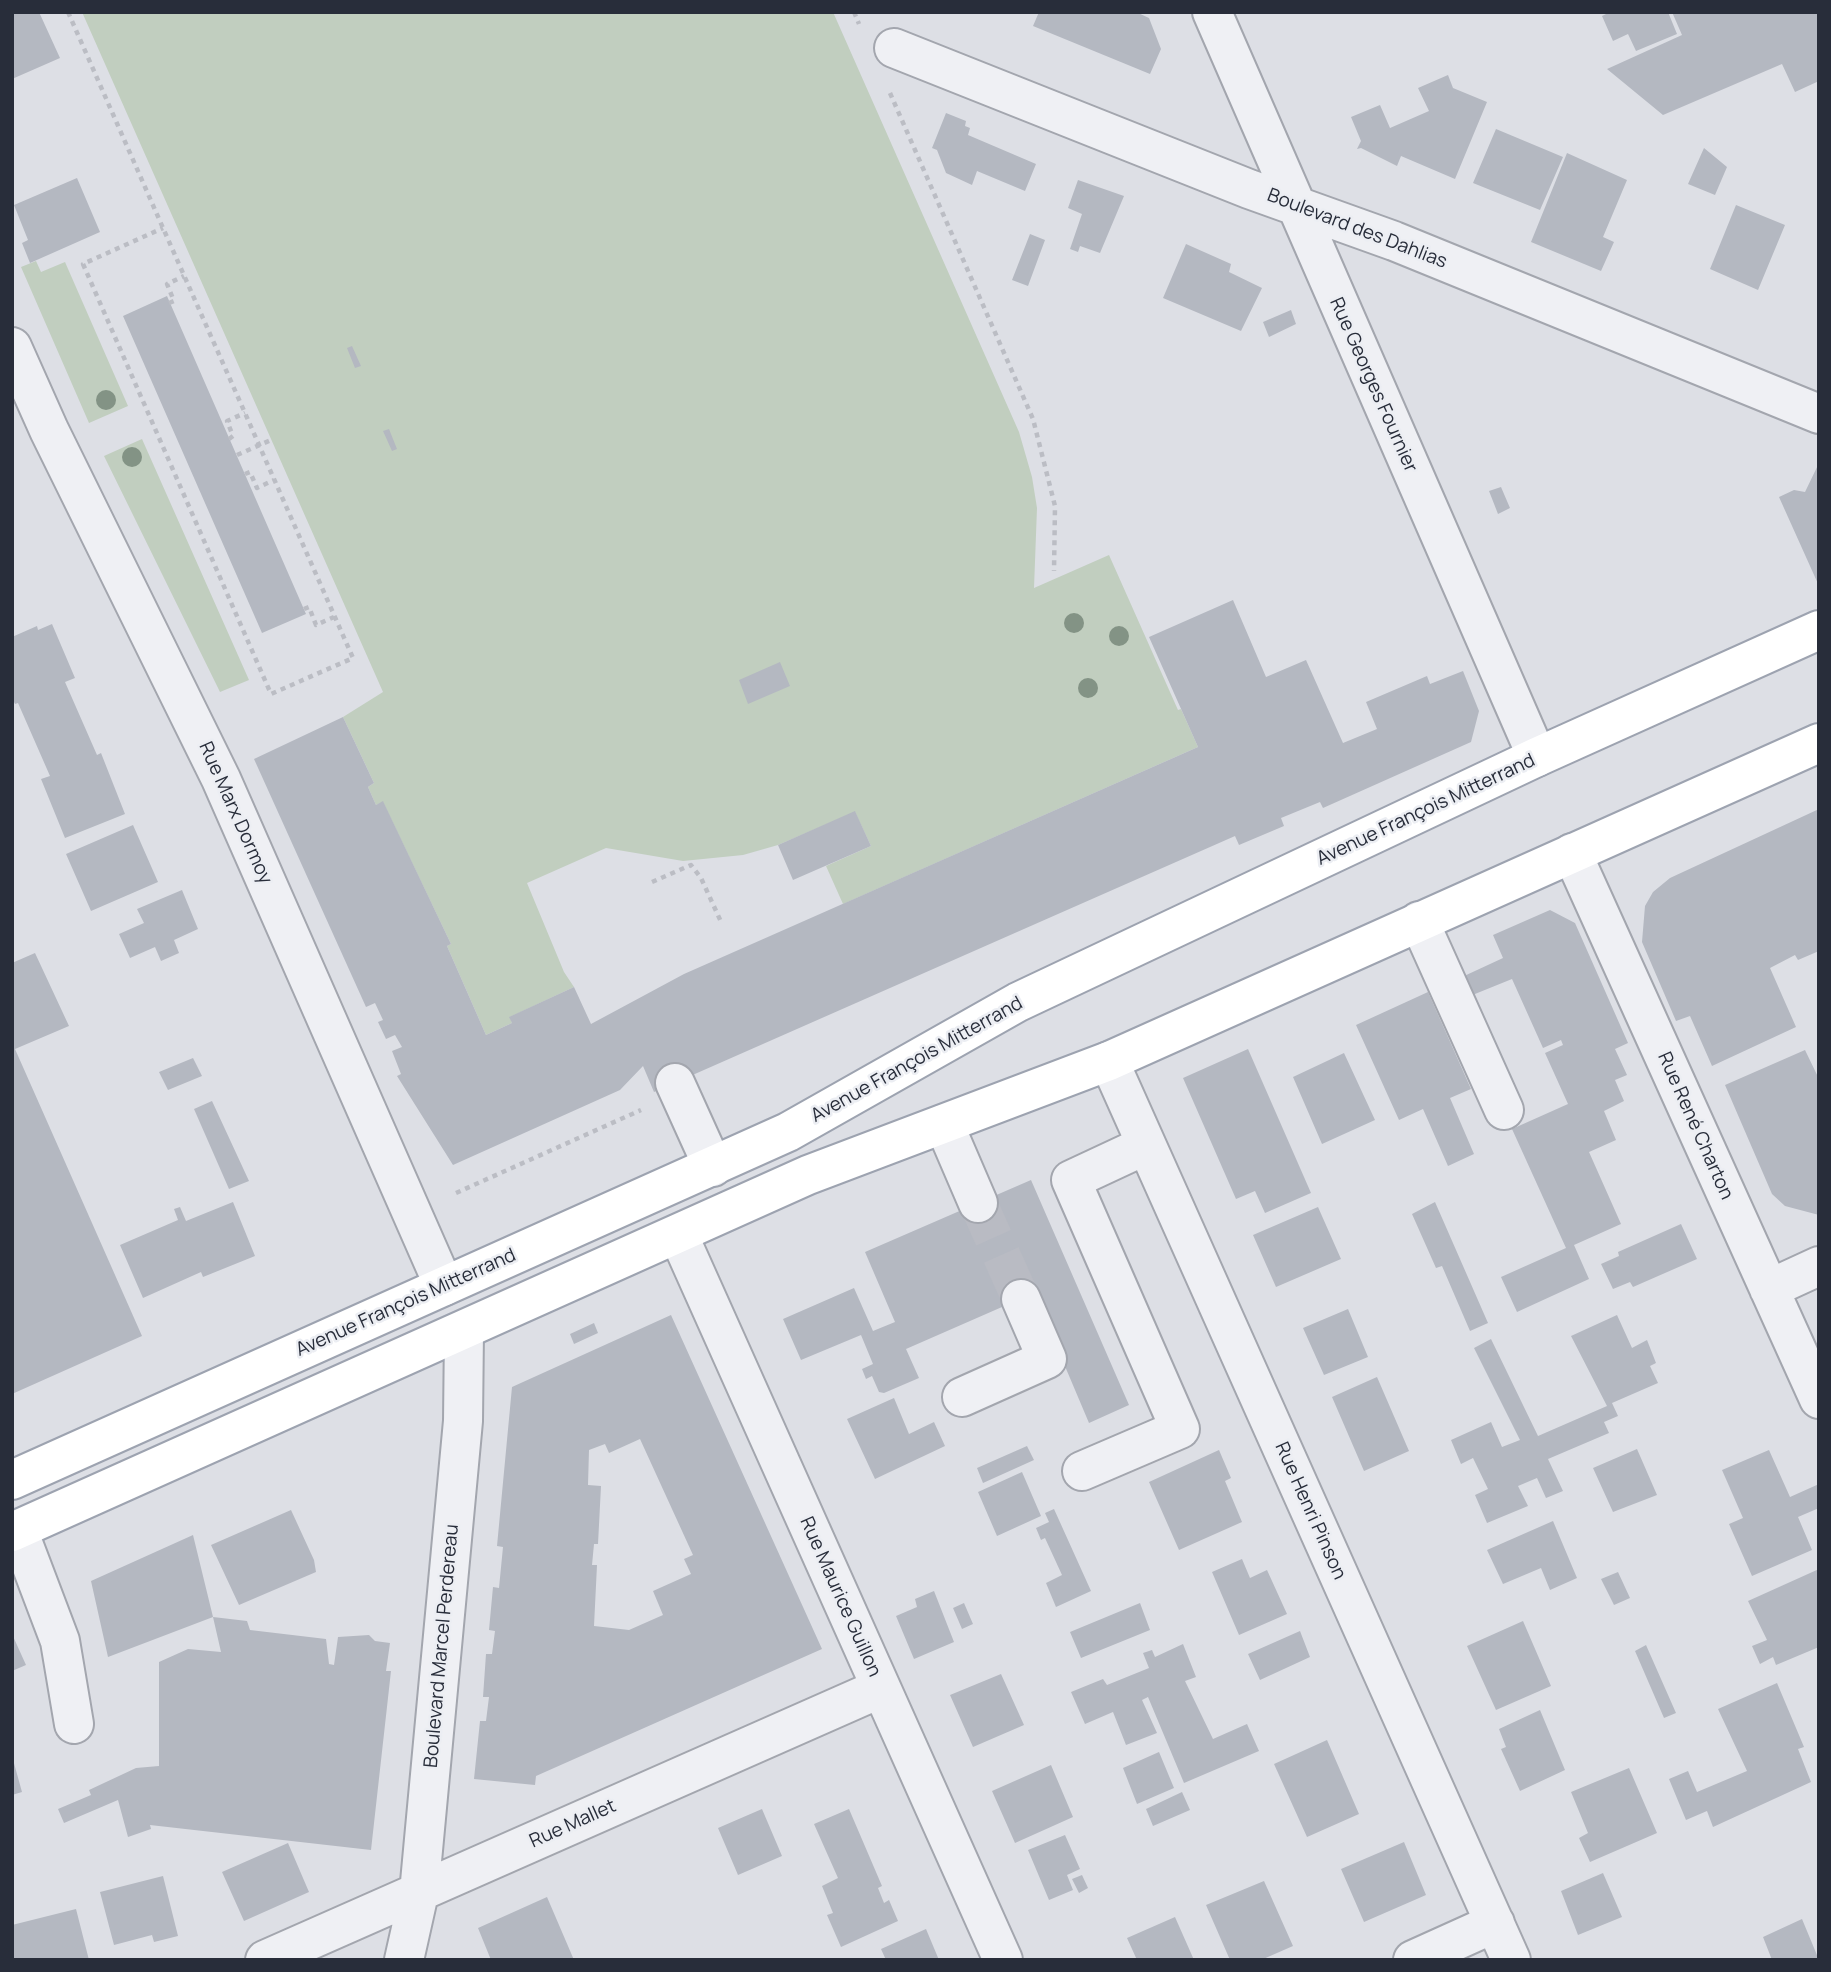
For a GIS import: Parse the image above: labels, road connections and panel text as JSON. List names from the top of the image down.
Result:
{
  "streets": {
    "main road": ["Avenue François Mitterrand"],
    "street": [
      "Boulevard des Dahlias",
      "Rue Georges Fournier",
      "Rue Marx Dormoy",
      "Rue René Charton",
      "Rue Henri Pinson",
      "Rue Maurice Guillon",
      "Boulevard Marcel Perdereau",
      "Rue Mallet"
    ]
  },
  "crossings": [
    ["Boulevard des Dahlias", "Rue Georges Fournier"],
    ["Rue Georges Fournier", "Avenue François Mitterrand"],
    ["Avenue François Mitterrand", "Rue Marx Dormoy"],
    ["Rue Maurice Guillon", "Rue Mallet"],
    ["Boulevard Marcel Perdereau", "Rue Mallet"]
  ]
}
